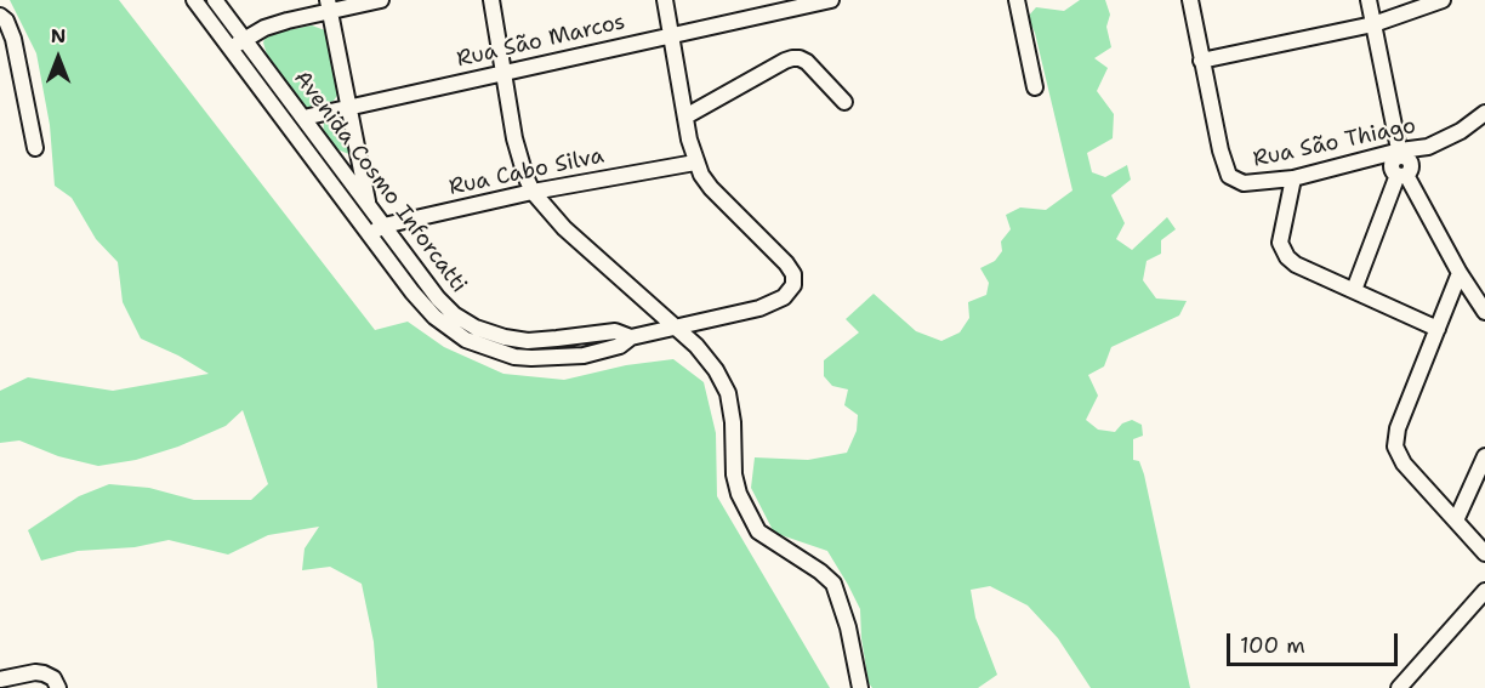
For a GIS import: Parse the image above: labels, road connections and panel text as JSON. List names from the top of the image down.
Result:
{
  "streets": {
    "street": [
      "Rua São Marcos",
      "Rua São Thiago",
      "Rua Cabo Silva",
      "Avenida Cosmo Inforcatti"
    ]
  },
  "crossings": [
    ["Rua São Marcos", "Avenida Cosmo Inforcatti"],
    ["Rua Cabo Silva", "Avenida Cosmo Inforcatti"]
  ],
  "scale_bar": "100 m",
  "north": "top"
}
